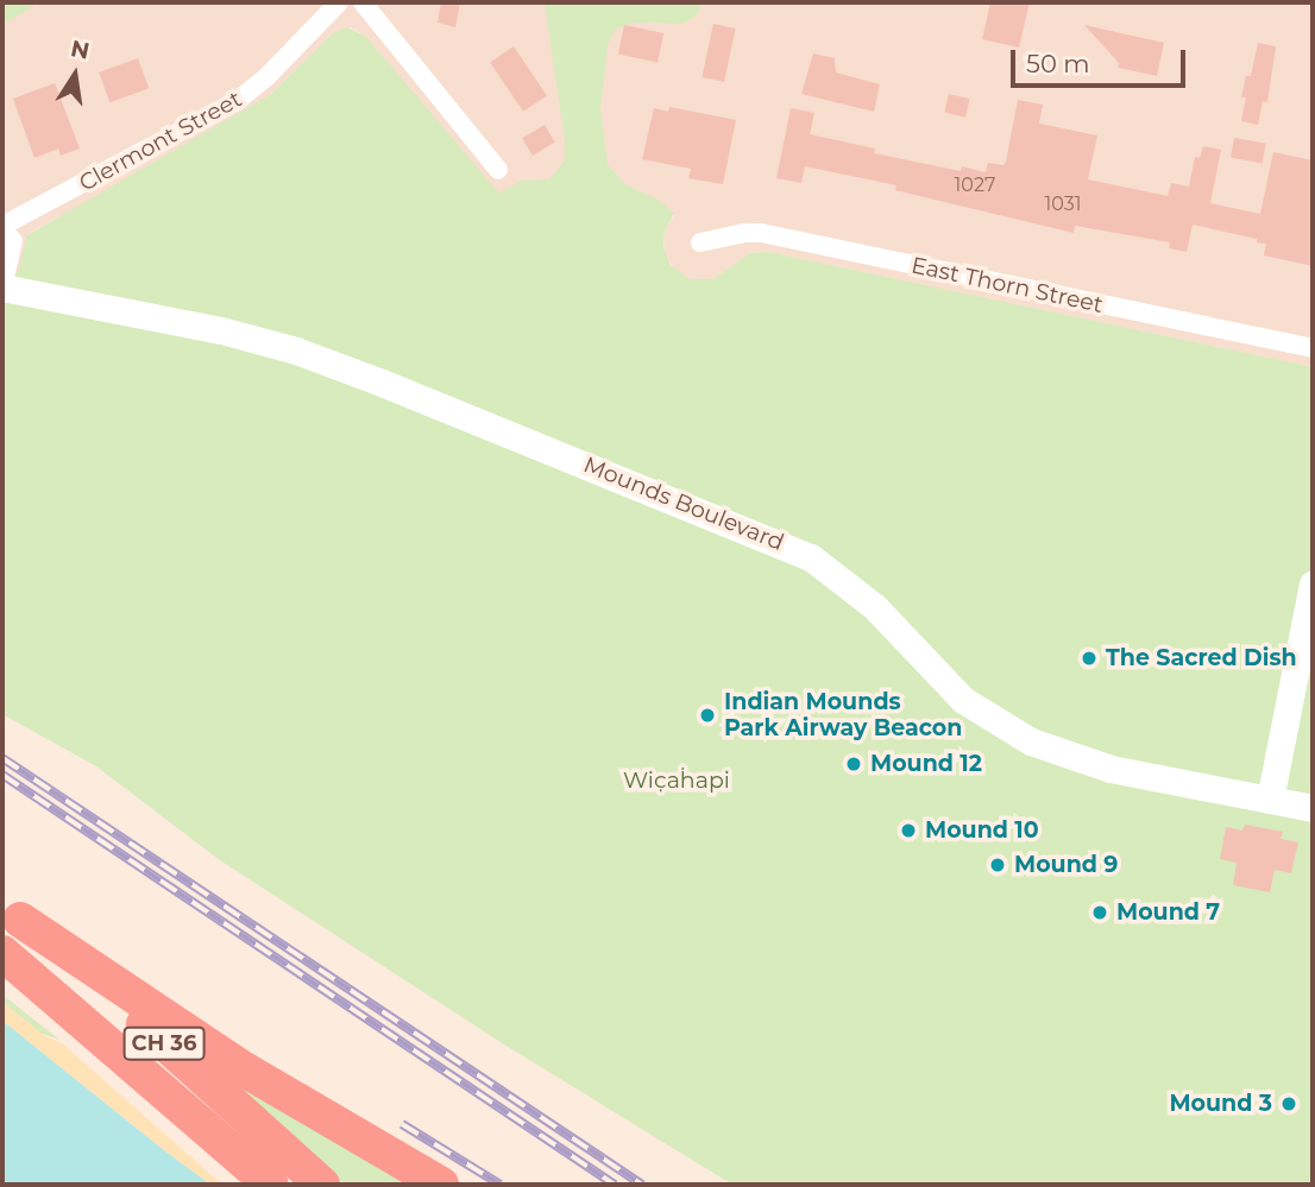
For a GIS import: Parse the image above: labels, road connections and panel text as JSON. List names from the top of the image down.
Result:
{
  "streets": {
    "highway": ["CH 36"],
    "street": ["Clermont Street", "East Thorn Street", "Mounds Boulevard"]
  },
  "crossings": [
    ["Clermont Street", "Mounds Boulevard"]
  ],
  "parks": ["Wic̣aḣapi"],
  "places": [
    "The Sacred Dish",
    "Indian Mounds Park Airway Beacon",
    "Mound 12",
    "Mound 10",
    "Mound 9",
    "Mound 7",
    "Mound 3"
  ],
  "house_numbers": ["1027", "1031"],
  "scale_bar": "50 m",
  "north": "top"
}
